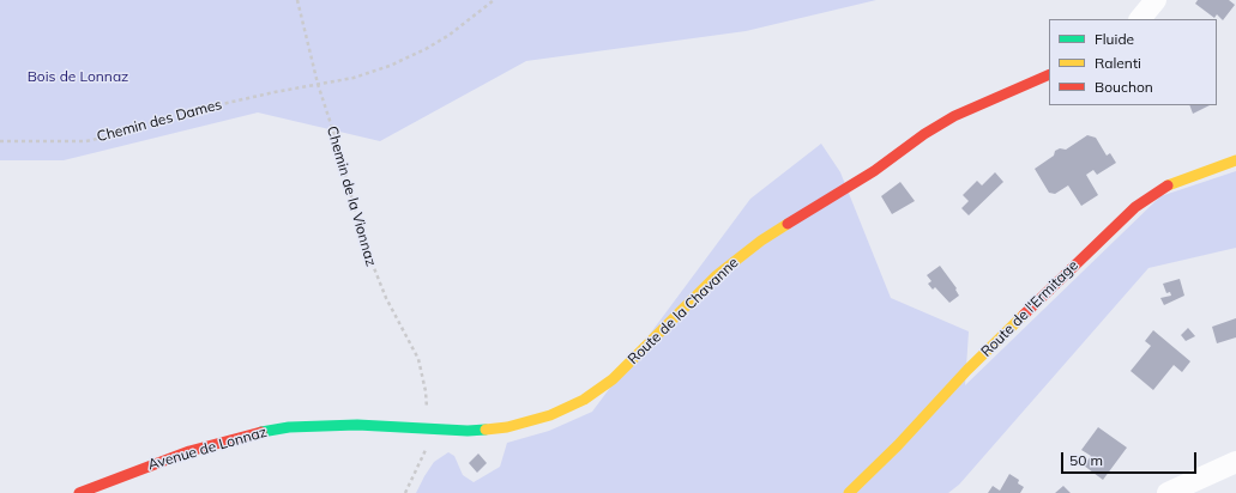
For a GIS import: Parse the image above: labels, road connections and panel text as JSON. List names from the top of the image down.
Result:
{
  "streets": {
    "street": ["Route de l'Ermitage", "Route de la Chavanne", "Avenue de Lonnaz"],
    "path": ["Chemin des Dames", "Chemin de la Vionnaz"]
  },
  "crossings": [
    ["Chemin des Dames", "Chemin de la Vionnaz"],
    ["Chemin de la Vionnaz", "Route de la Chavanne"],
    ["Chemin de la Vionnaz", "Avenue de Lonnaz"],
    ["Route de la Chavanne", "Avenue de Lonnaz"]
  ],
  "parks": ["Bois de Lonnaz"],
  "legend": ["Fluide", "Ralenti", "Bouchon"],
  "scale_bar": "50 m"
}
